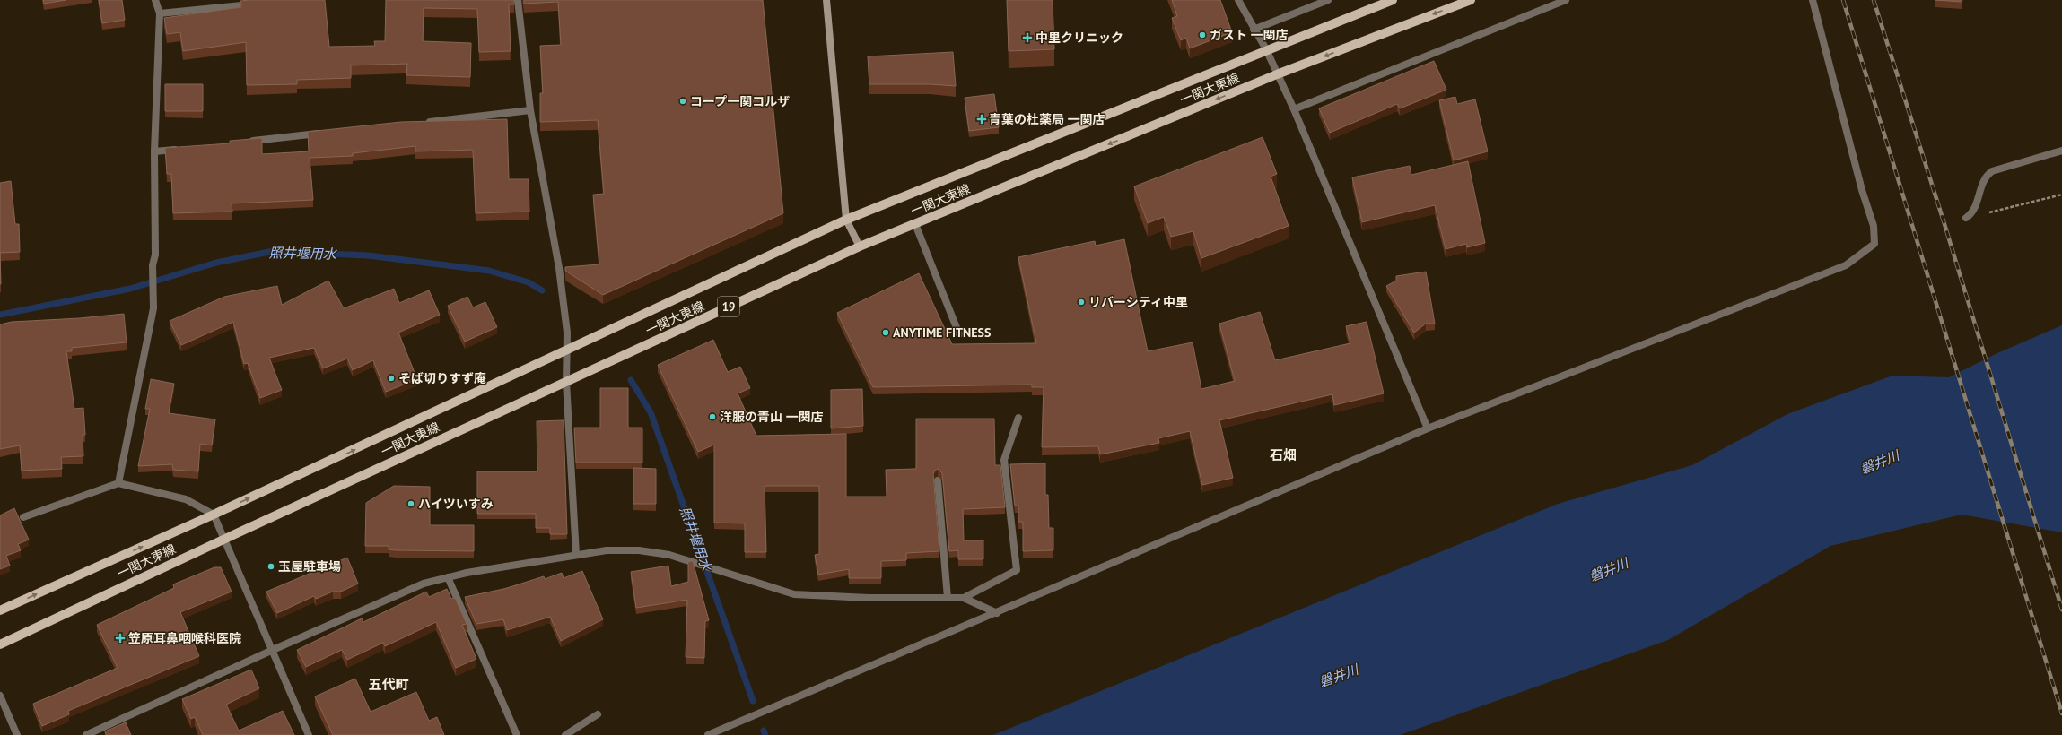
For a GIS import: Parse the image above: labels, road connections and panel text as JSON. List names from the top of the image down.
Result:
{
  "streets": {
    "main road": ["一関大東線", "19"]
  },
  "districts": ["石畑", "五代町"],
  "water": ["照井堰用水", "磐井川"],
  "places": {
    "other": [
      "ガスト 一関店",
      "コープ一関コルザ",
      "リバーシティ中里",
      "ANYTIME FITNESS",
      "そば切りすず庵",
      "洋服の青山 一関店",
      "ハイツいすみ",
      "玉屋駐車場"
    ],
    "health": ["中里クリニック", "青葉の杜薬局 一関店", "笠原耳鼻咽喉科医院"]
  }
}
